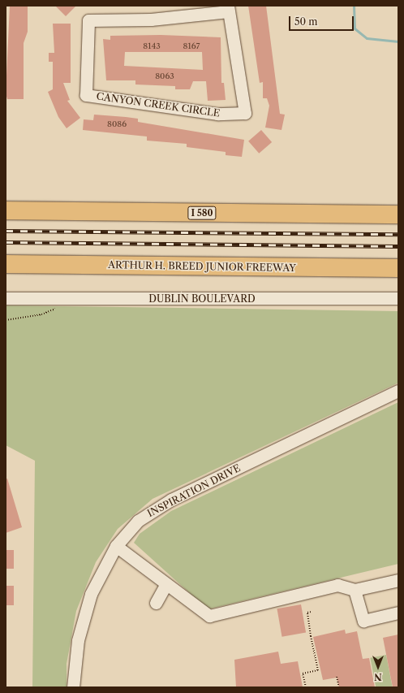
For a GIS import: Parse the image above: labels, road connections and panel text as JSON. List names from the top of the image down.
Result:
{
  "streets": {
    "highway": ["I 580", "ARTHUR H. BREED JUNIOR FREEWAY"],
    "street": ["CANYON CREEK CIRCLE", "DUBLIN BOULEVARD", "INSPIRATION DRIVE"]
  },
  "house_numbers": [
    "8143",
    "8167",
    "8063",
    "8086"
  ],
  "scale_bar": "50 m",
  "north": "bottom"
}
